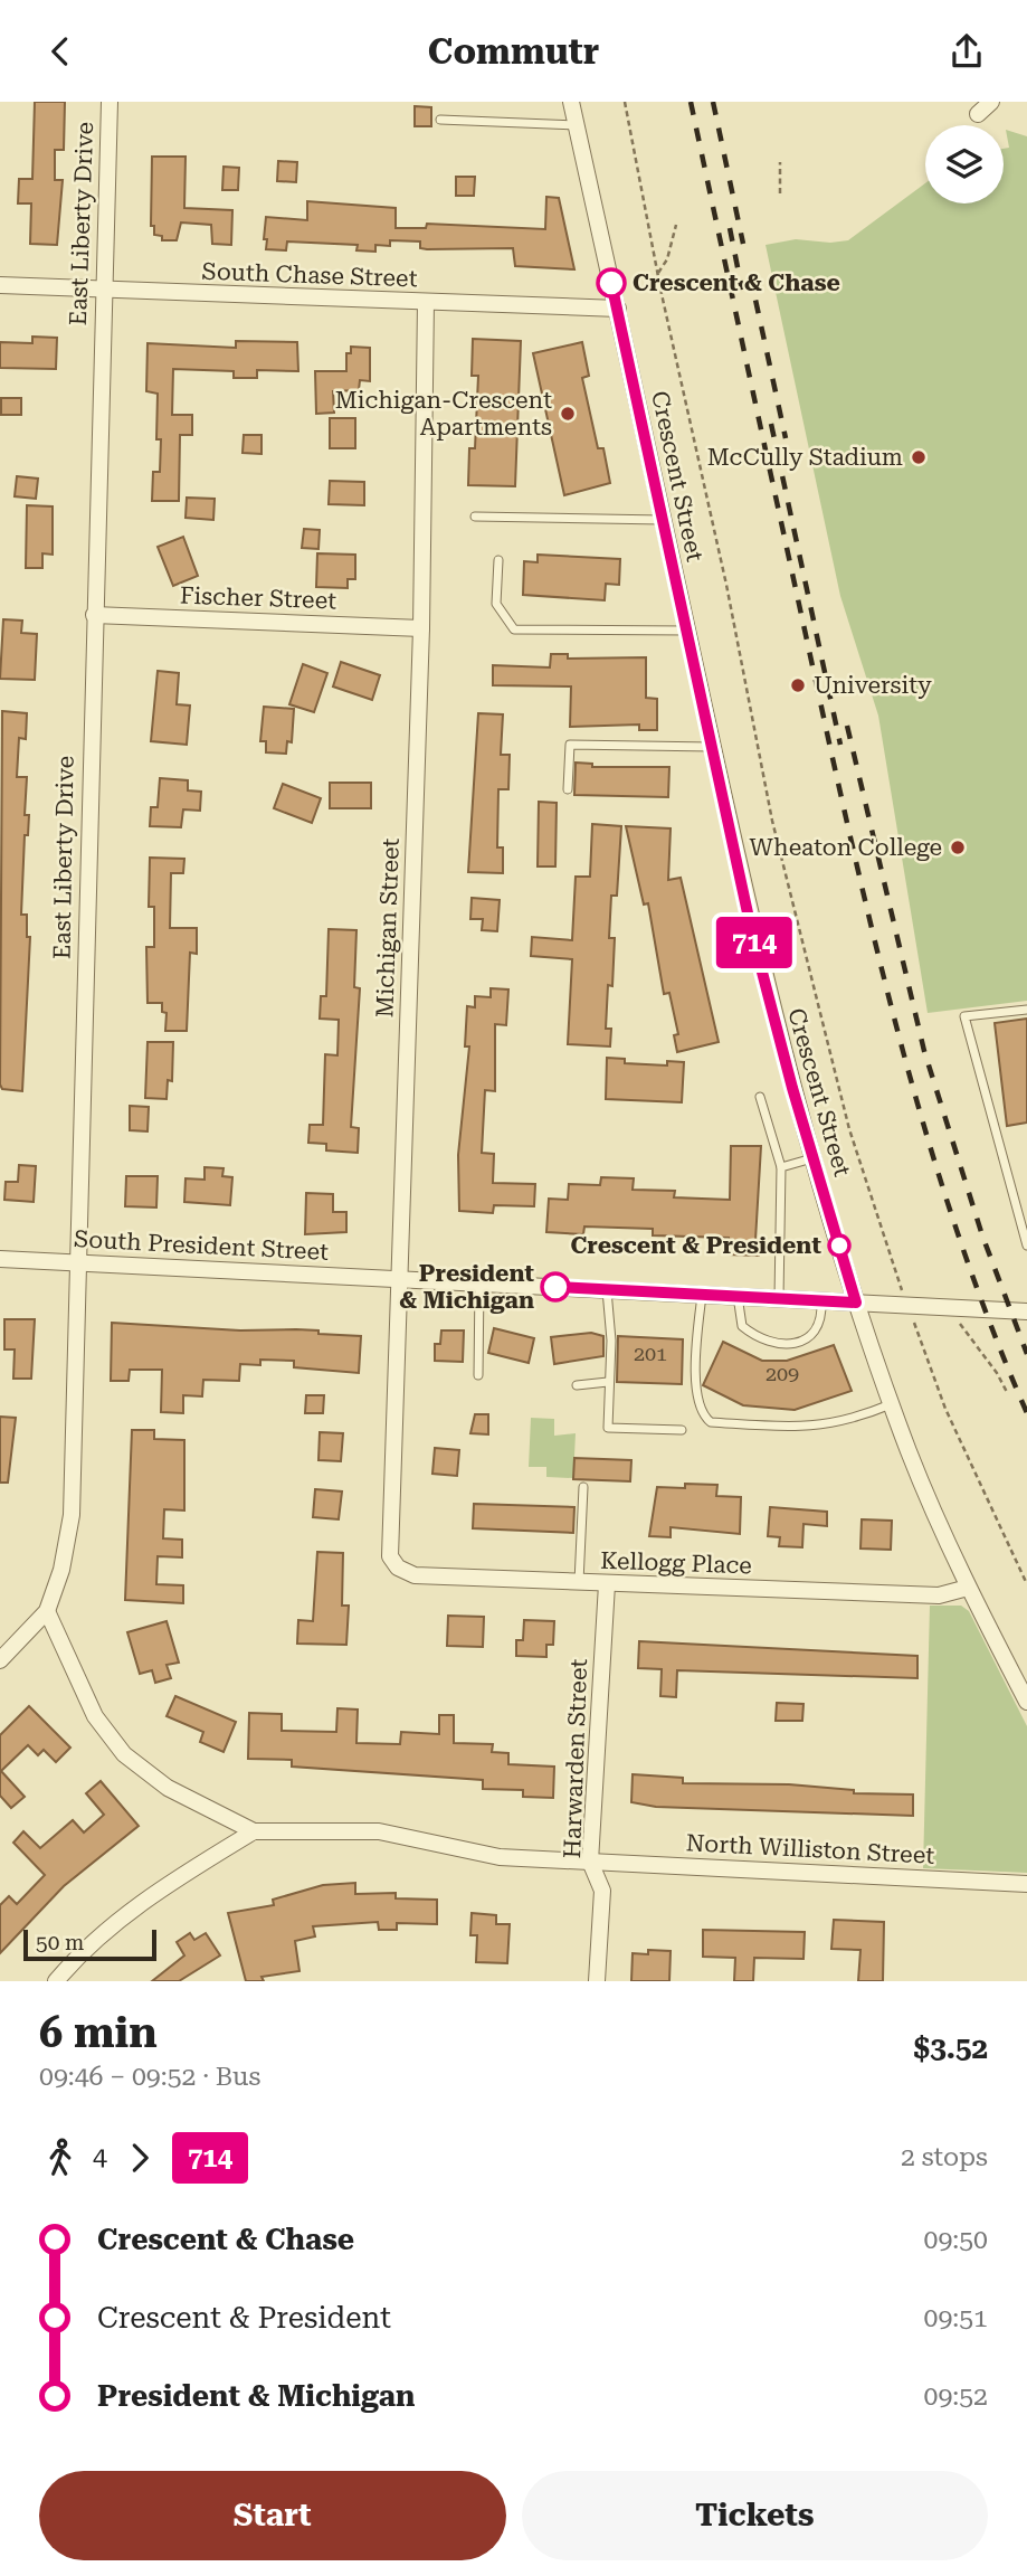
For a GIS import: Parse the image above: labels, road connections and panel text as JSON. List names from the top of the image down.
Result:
{
  "streets": {
    "street": [
      "East Liberty Drive",
      "South Chase Street",
      "Crescent Street",
      "Fischer Street",
      "Michigan Street",
      "South President Street",
      "Kellogg Place",
      "Harwarden Street",
      "North Williston Street"
    ]
  },
  "crossings": [
    ["East Liberty Drive", "South Chase Street"],
    ["East Liberty Drive", "Fischer Street"],
    ["East Liberty Drive", "South President Street"],
    ["South Chase Street", "Crescent Street"],
    ["South Chase Street", "Michigan Street"],
    ["Crescent Street", "South President Street"],
    ["Crescent Street", "Kellogg Place"],
    ["Fischer Street", "Michigan Street"],
    ["Michigan Street", "South President Street"],
    ["Michigan Street", "Kellogg Place"],
    ["Kellogg Place", "Harwarden Street"],
    ["Harwarden Street", "North Williston Street"]
  ],
  "places": [
    "Crescent & Chase",
    "Michigan-Crescent Apartments",
    "McCully Stadium",
    "University",
    "Wheaton College",
    "Crescent & President",
    "President & Michigan"
  ],
  "lines": ["bus line 714"],
  "house_numbers": ["201", "209"],
  "scale_bar": "50 m",
  "page": {
    "header": "Commutr",
    "on_map": "714",
    "scale": "50 m",
    "heading": ["6 min", "09:46 – 09:52 · Bus", "$3.52"],
    "legs": ["4", "714", "2 stops"],
    "list": [
      {
        "name": "Crescent & Chase",
        "value": "09:50"
      },
      {
        "name": "Crescent & President",
        "value": "09:51"
      },
      {
        "name": "President & Michigan",
        "value": "09:52"
      }
    ],
    "buttons": ["Start", "Tickets"]
  }
}
